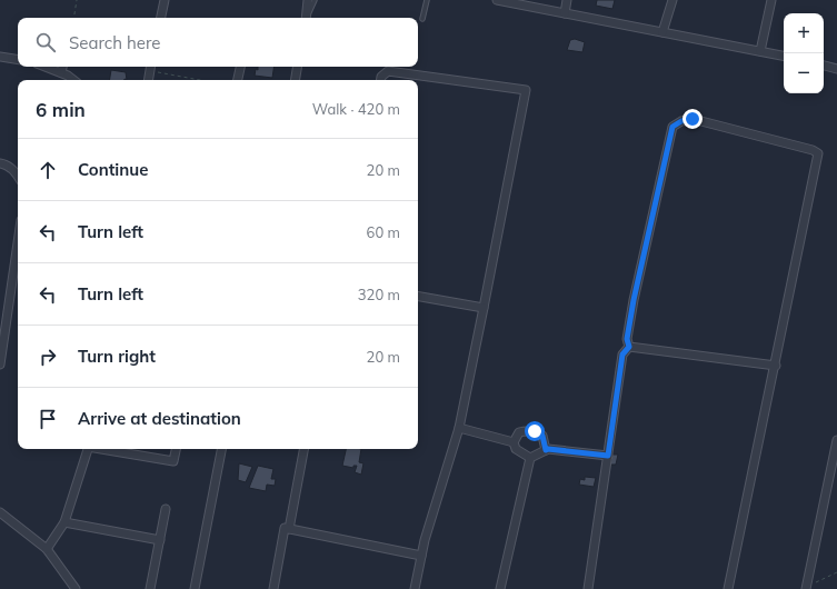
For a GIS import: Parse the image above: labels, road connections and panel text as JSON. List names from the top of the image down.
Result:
{
  "page": {
    "map_buttons": ["+", "−"],
    "search": "Search here",
    "heading": ["6 min", "Walk · 420 m"],
    "list": [
      ["Continue", "20 m"],
      ["Turn left", "60 m"],
      ["Turn left", "320 m"],
      ["Turn right", "20 m"],
      "Arrive at destination"
    ]
  }
}
